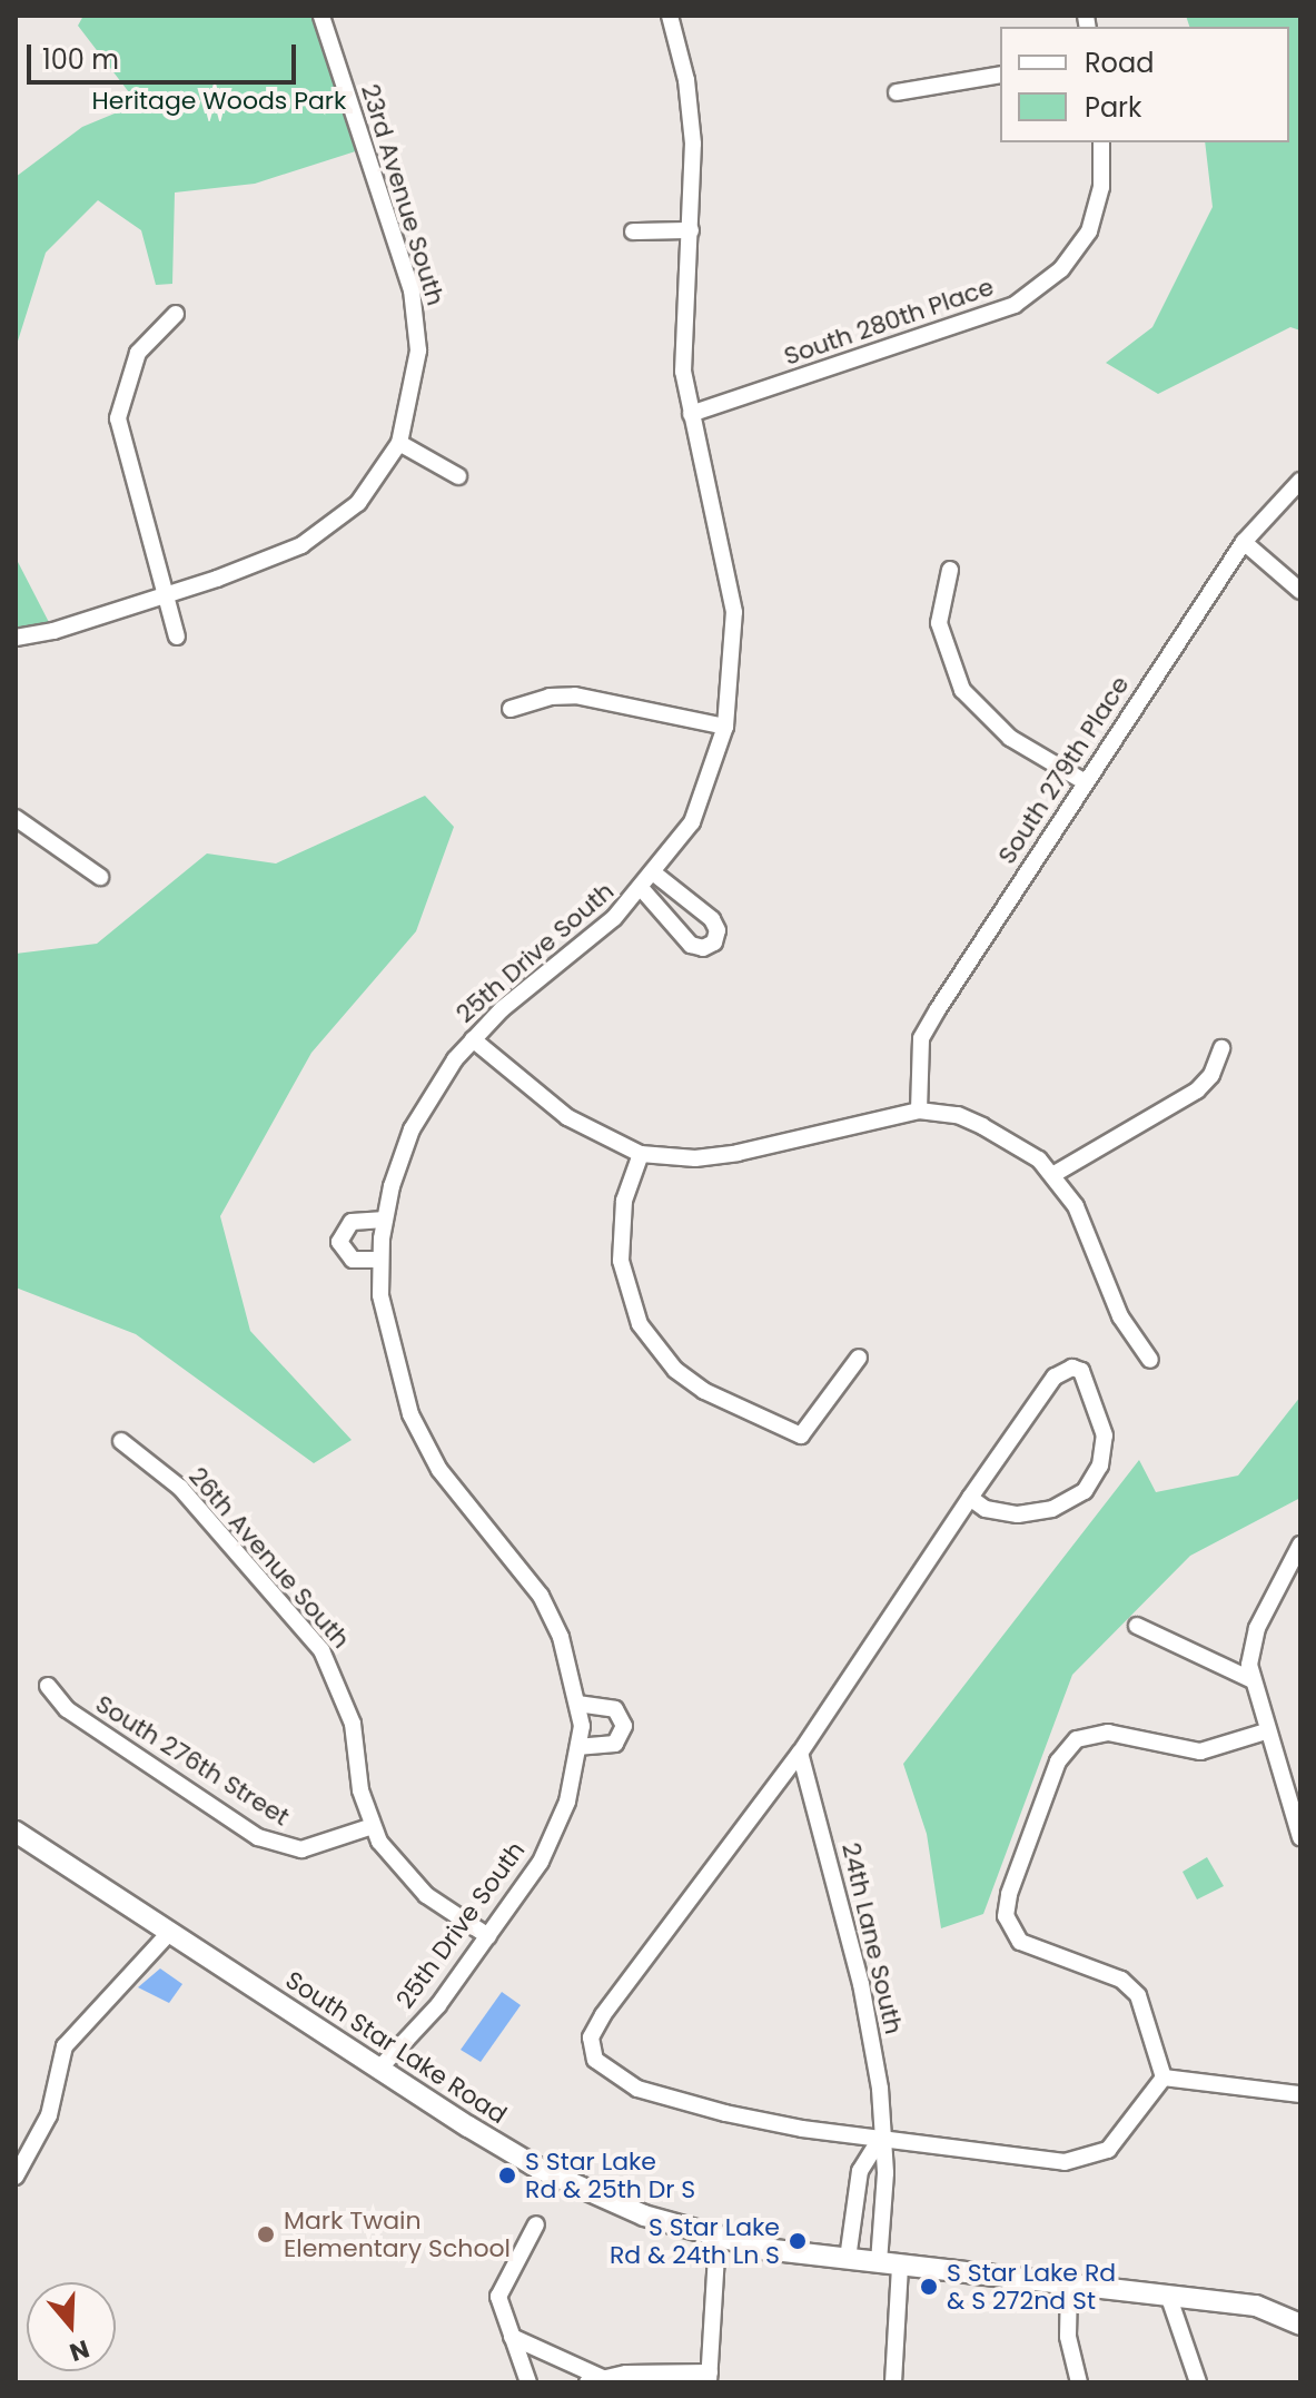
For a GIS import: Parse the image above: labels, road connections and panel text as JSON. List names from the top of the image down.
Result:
{
  "streets": {
    "street": [
      "23rd Avenue South",
      "South 280th Place",
      "South 279th Place",
      "25th Drive South",
      "26th Avenue South",
      "South 276th Street",
      "24th Lane South",
      "South Star Lake Road"
    ]
  },
  "crossings": [
    ["South 280th Place", "25th Drive South"],
    ["25th Drive South", "26th Avenue South"],
    ["25th Drive South", "South Star Lake Road"],
    ["26th Avenue South", "South 276th Street"],
    ["24th Lane South", "South Star Lake Road"]
  ],
  "parks": ["Heritage Woods Park"],
  "places": [
    "S Star Lake Rd & 25th Dr S",
    "Mark Twain Elementary School",
    "S Star Lake Rd & 24th Ln S",
    "S Star Lake Rd & S 272nd St"
  ],
  "legend": ["Road", "Park"],
  "scale_bar": "100 m",
  "north": "bottom"
}
